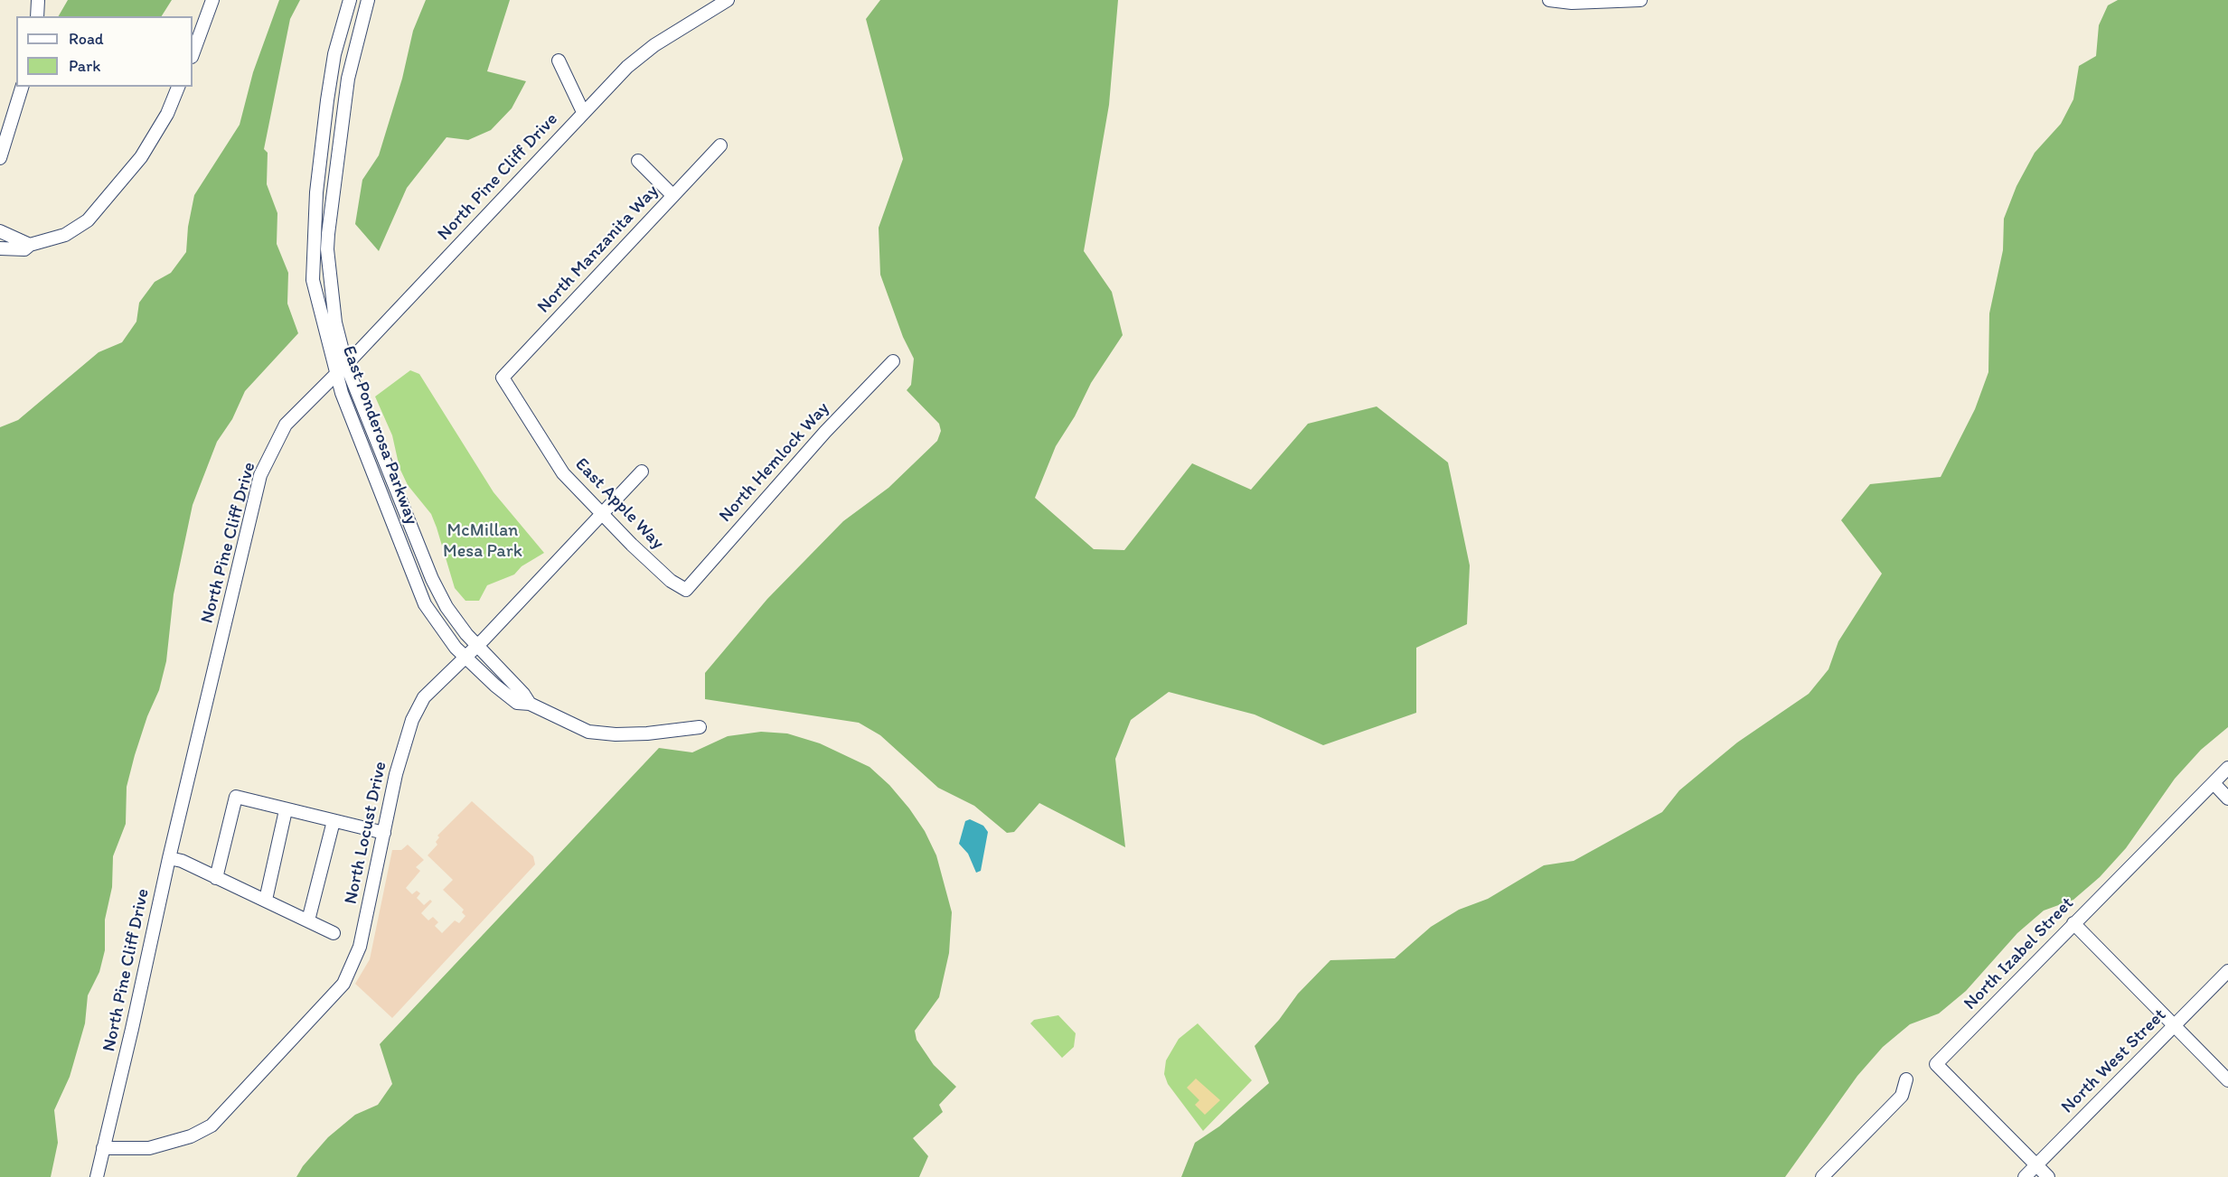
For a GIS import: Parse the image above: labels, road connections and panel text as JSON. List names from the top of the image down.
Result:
{
  "streets": {
    "street": [
      "North Pine Cliff Drive",
      "North Manzanita Way",
      "East Ponderosa Parkway",
      "North Hemlock Way",
      "East Apple Way",
      "North Locust Drive",
      "North Izabel Street",
      "North West Street"
    ]
  },
  "crossings": [
    ["North Pine Cliff Drive", "East Ponderosa Parkway"],
    ["North Pine Cliff Drive", "North Locust Drive"],
    ["North Manzanita Way", "East Apple Way"],
    ["East Ponderosa Parkway", "North Locust Drive"],
    ["North Hemlock Way", "East Apple Way"],
    ["East Apple Way", "North Locust Drive"],
    ["North Izabel Street", "North West Street"]
  ],
  "parks": ["McMillan Mesa Park"],
  "legend": ["Road", "Park"]
}
